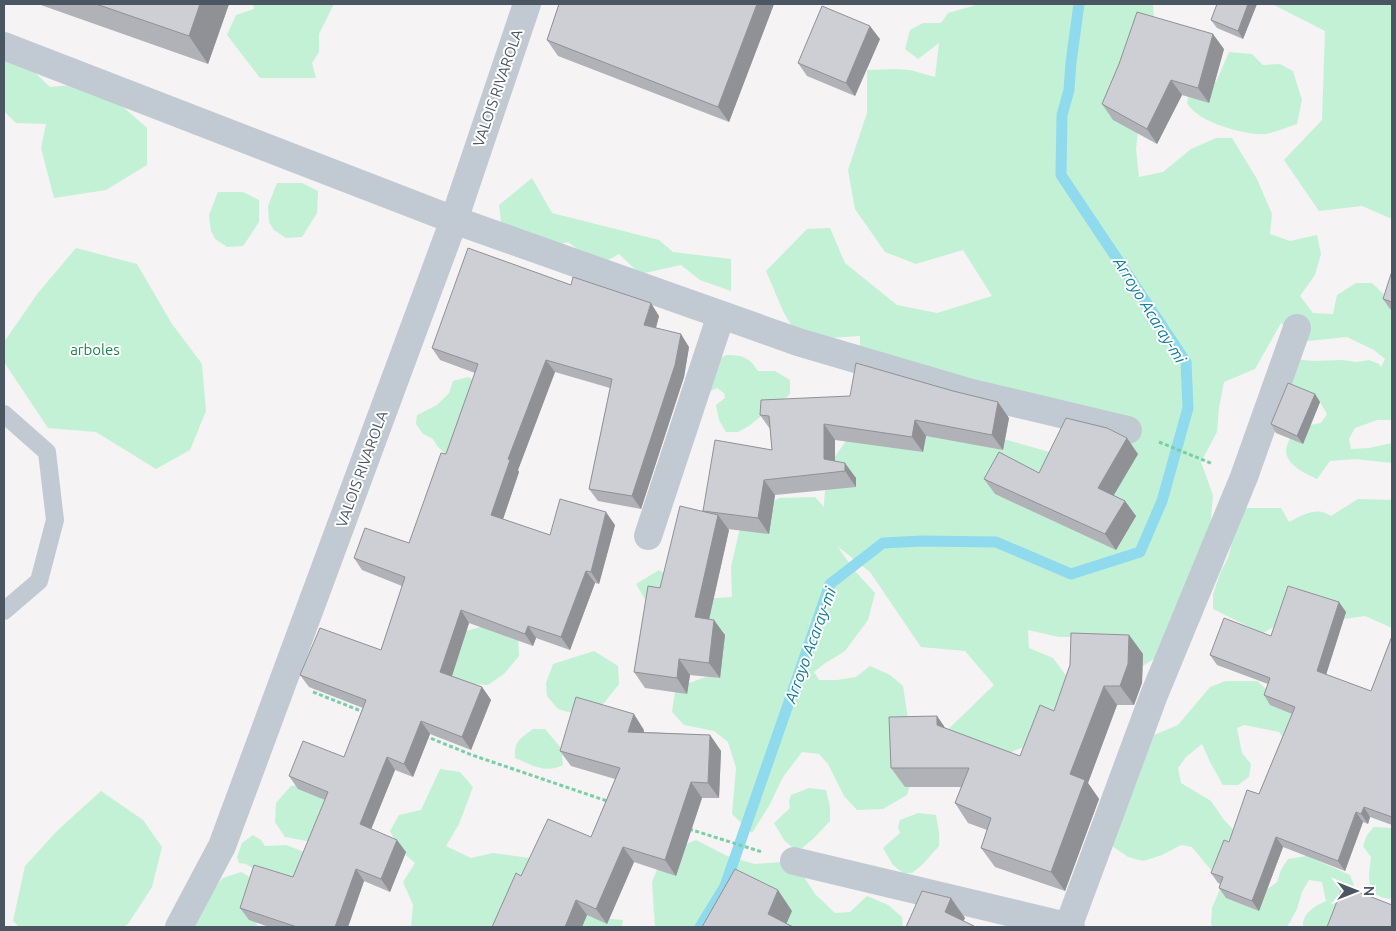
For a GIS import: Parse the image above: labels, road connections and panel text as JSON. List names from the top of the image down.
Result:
{
  "streets": {
    "street": ["VALOIS RIVAROLA"]
  },
  "water": ["Arroyo Acaray-mi"],
  "parks": ["arboles"],
  "north": "right"
}
